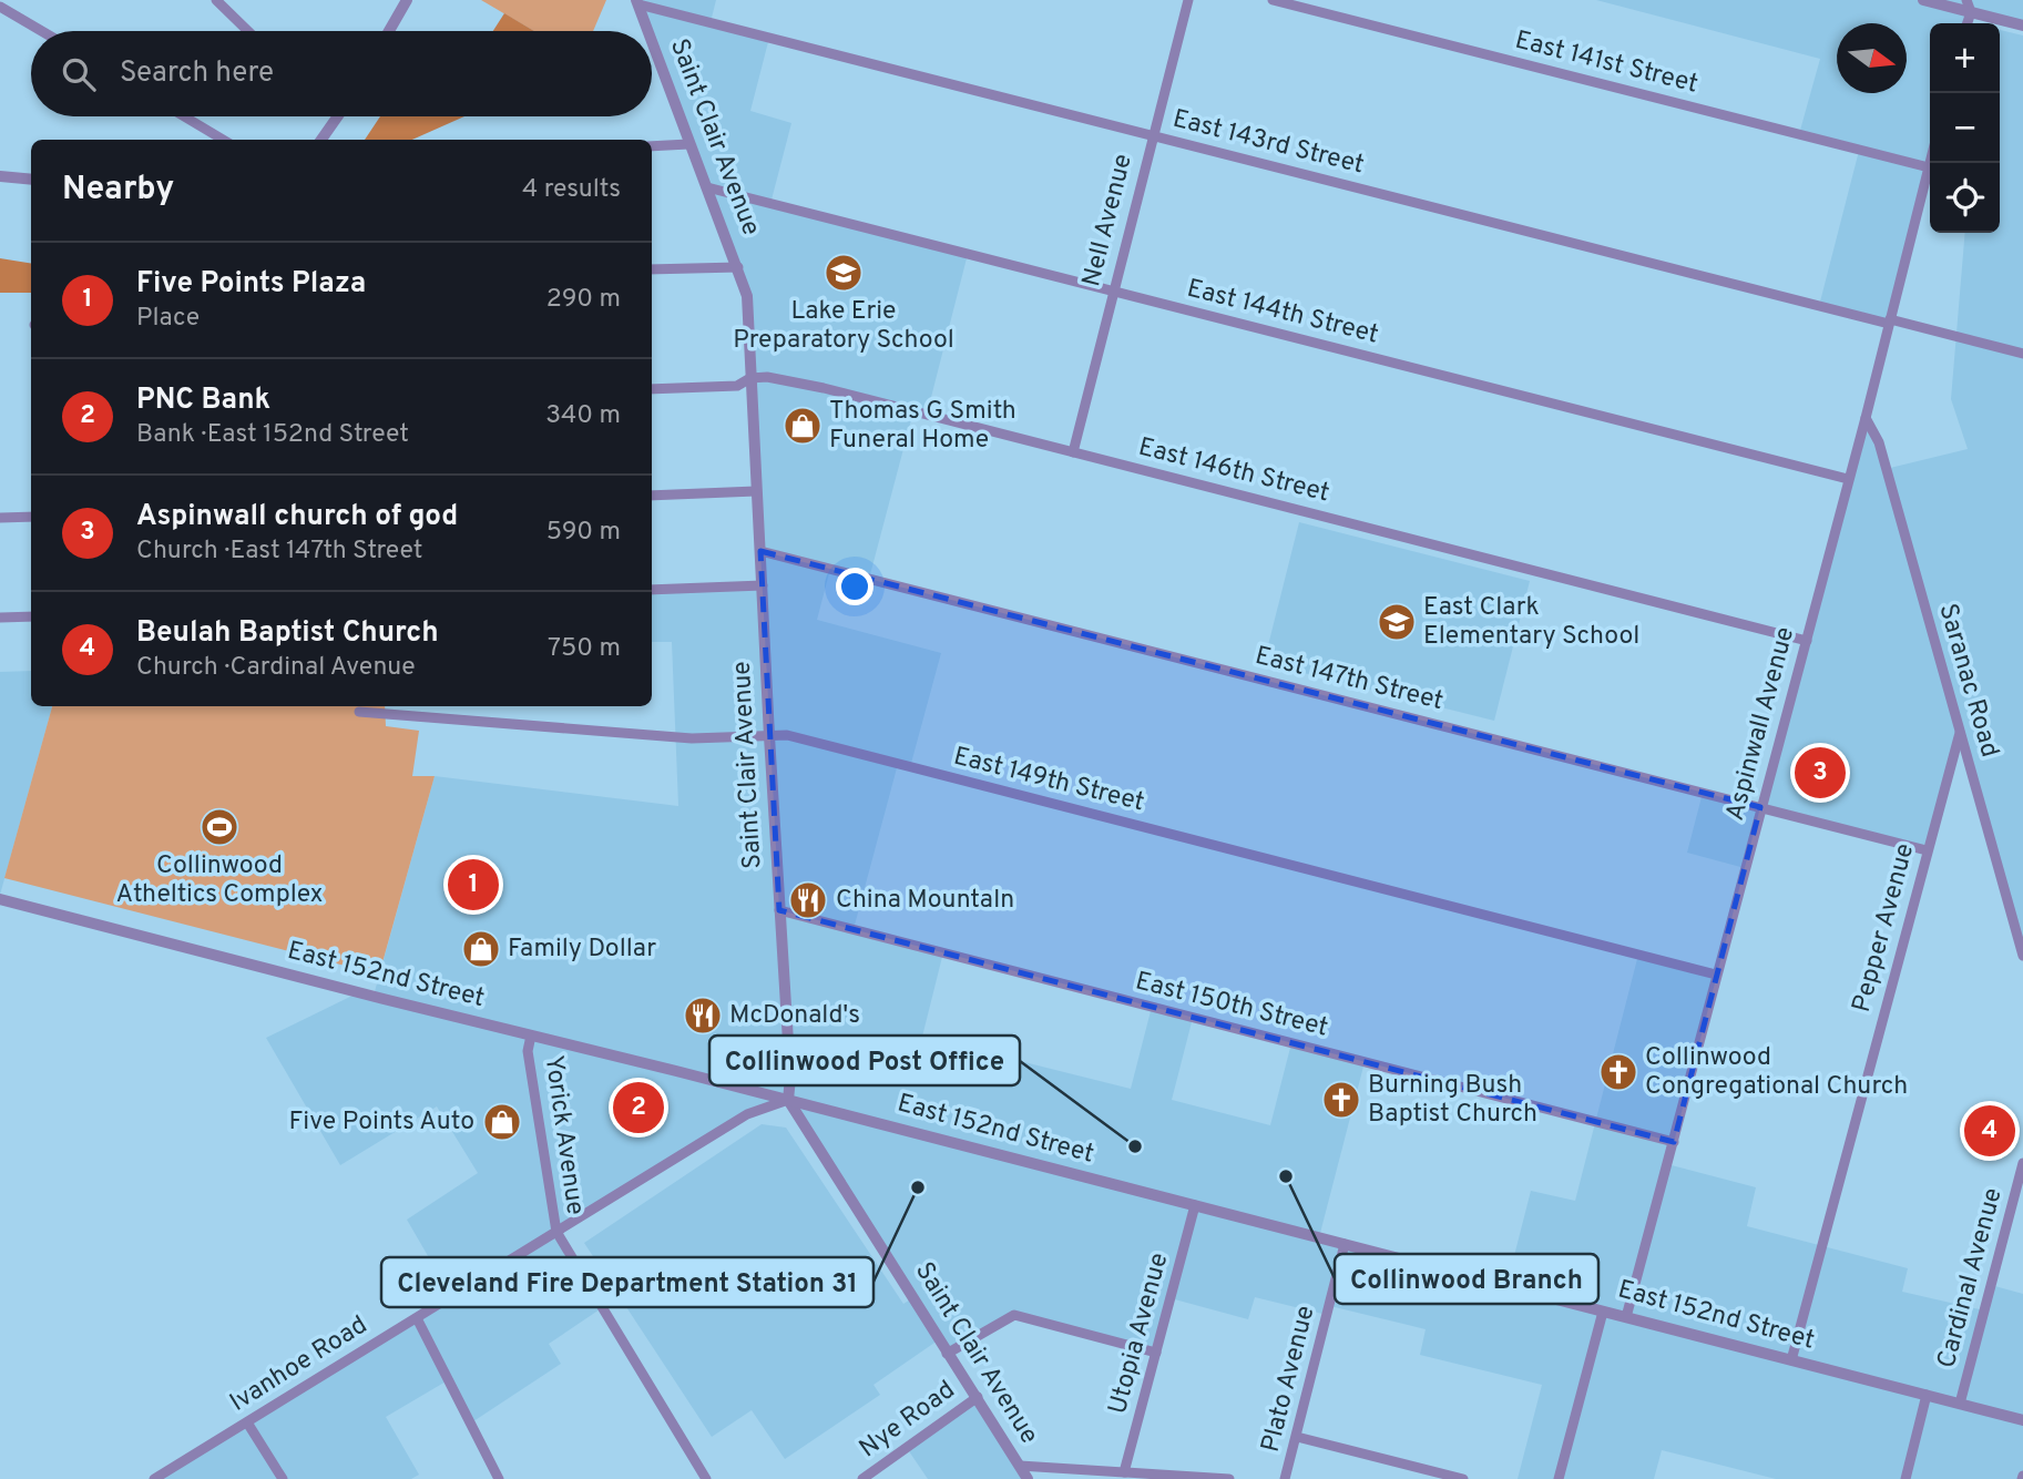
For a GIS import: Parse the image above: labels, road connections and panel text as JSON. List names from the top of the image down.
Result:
{
  "streets": {
    "street": [
      "East 141st Street",
      "Saint Clair Avenue",
      "East 143rd Street",
      "Nell Avenue",
      "East 144th Street",
      "East 146th Street",
      "East 147th Street",
      "Saranac Road",
      "Aspinwall Avenue",
      "East 149th Street",
      "Pepper Avenue",
      "East 152nd Street",
      "East 150th Street",
      "Yorick Avenue",
      "Cardinal Avenue",
      "Utopia Avenue",
      "Ivanhoe Road",
      "Plato Avenue",
      "Nye Road"
    ]
  },
  "crossings": [
    ["East 141st Street", "Aspinwall Avenue"],
    ["Saint Clair Avenue", "East 143rd Street"],
    ["Saint Clair Avenue", "East 144th Street"],
    ["Saint Clair Avenue", "East 146th Street"],
    ["Saint Clair Avenue", "East 147th Street"],
    ["Saint Clair Avenue", "East 149th Street"],
    ["Saint Clair Avenue", "East 152nd Street"],
    ["Saint Clair Avenue", "East 150th Street"],
    ["Saint Clair Avenue", "Ivanhoe Road"],
    ["Saint Clair Avenue", "Nye Road"],
    ["East 143rd Street", "Nell Avenue"],
    ["East 143rd Street", "Aspinwall Avenue"],
    ["Nell Avenue", "East 144th Street"],
    ["Nell Avenue", "East 146th Street"],
    ["East 144th Street", "Aspinwall Avenue"],
    ["East 146th Street", "Aspinwall Avenue"],
    ["East 147th Street", "Aspinwall Avenue"],
    ["East 147th Street", "Pepper Avenue"],
    ["Saranac Road", "Aspinwall Avenue"],
    ["Saranac Road", "Pepper Avenue"],
    ["Aspinwall Avenue", "East 149th Street"],
    ["Aspinwall Avenue", "East 152nd Street"],
    ["Aspinwall Avenue", "East 150th Street"],
    ["Pepper Avenue", "East 152nd Street"],
    ["East 152nd Street", "Yorick Avenue"],
    ["East 152nd Street", "Cardinal Avenue"],
    ["East 152nd Street", "Utopia Avenue"],
    ["East 152nd Street", "Ivanhoe Road"],
    ["East 152nd Street", "Plato Avenue"],
    ["Yorick Avenue", "Ivanhoe Road"]
  ],
  "places": {
    "school or university": ["Lake Erie Preparatory School", "East Clark Elementary School"],
    "shop": ["Thomas G Smith Funeral Home", "Family Dollar", "Five Points Auto"],
    "sports": ["Collinwood Atheltics Complex"],
    "restaurant": ["China MountaIn", "McDonald's"],
    "church": ["Collinwood Congregational Church", "Burning Bush Baptist Church"],
    "other": ["Collinwood Post Office", "Collinwood Branch", "Cleveland Fire Department Station 31"]
  },
  "north": "right",
  "page": {
    "map_buttons": ["+", "−"],
    "search": "Search here",
    "heading": ["Nearby", "4 results"],
    "list": [
      {
        "mark": "1",
        "name": "Five Points Plaza",
        "note": "Place",
        "value": "290 m"
      },
      {
        "mark": "2",
        "name": "PNC Bank",
        "note": "Bank · East 152nd Street",
        "value": "340 m"
      },
      {
        "mark": "3",
        "name": "Aspinwall church of god",
        "note": "Church · East 147th Street",
        "value": "590 m"
      },
      {
        "mark": "4",
        "name": "Beulah Baptist Church",
        "note": "Church · Cardinal Avenue",
        "value": "750 m"
      }
    ],
    "pins": [
      "3",
      "1",
      "2",
      "4"
    ]
  }
}
